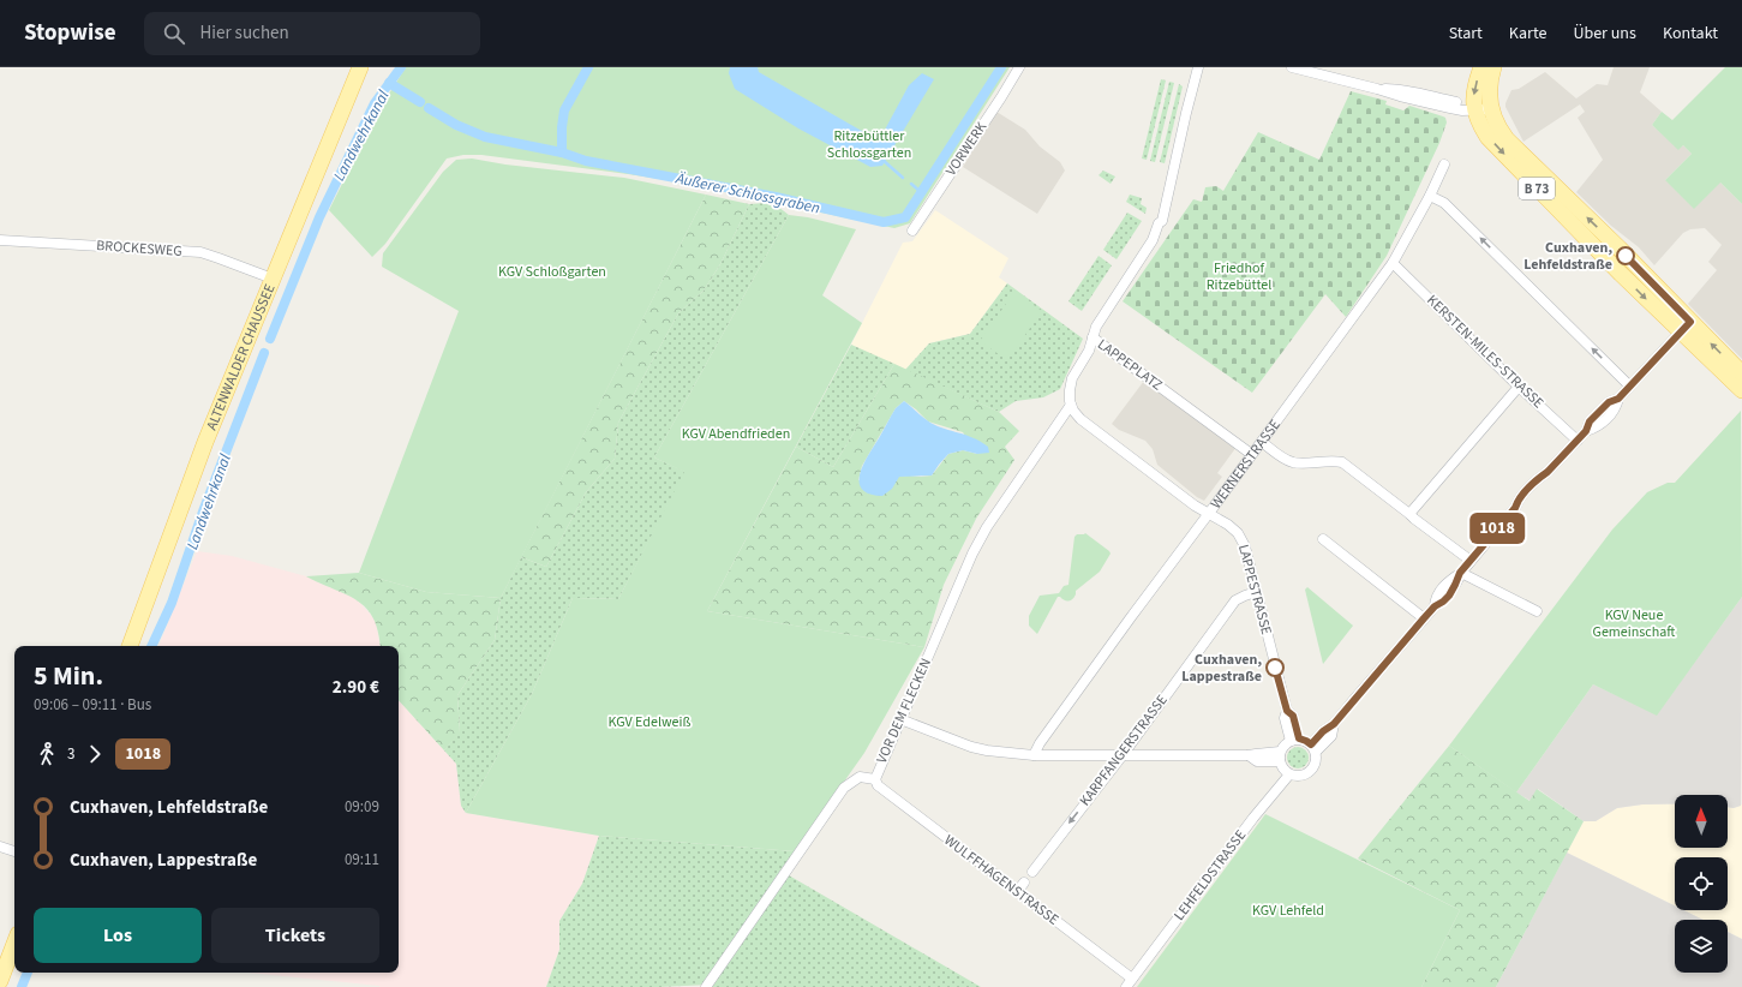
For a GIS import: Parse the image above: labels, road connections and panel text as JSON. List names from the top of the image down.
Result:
{
  "streets": {
    "main road": ["B 73", "ALTENWALDER CHAUSSEE"],
    "street": [
      "VORWERK",
      "BROCKESWEG",
      "KERSTEN-MILES-STRASSE",
      "LAPPEPLATZ",
      "WERNERSTRASSE",
      "LAPPESTRASSE",
      "VOR DEM FLECKEN",
      "KARPFANGERSTRASSE",
      "LEHFELDSTRASSE",
      "WULFFHAGENSTRASSE"
    ]
  },
  "crossings": [
    ["BROCKESWEG", "ALTENWALDER CHAUSSEE"],
    ["KERSTEN-MILES-STRASSE", "WERNERSTRASSE"],
    ["LAPPEPLATZ", "WERNERSTRASSE"],
    ["LAPPEPLATZ", "VOR DEM FLECKEN"],
    ["WERNERSTRASSE", "LAPPESTRASSE"],
    ["LAPPESTRASSE", "KARPFANGERSTRASSE"],
    ["LAPPESTRASSE", "LEHFELDSTRASSE"],
    ["VOR DEM FLECKEN", "WULFFHAGENSTRASSE"],
    ["LEHFELDSTRASSE", "WULFFHAGENSTRASSE"]
  ],
  "one_way": ["KARPFANGERSTRASSE"],
  "water": ["Landwehrkanal", "Äußerer Schlossgraben"],
  "parks": [
    "Ritzebüttler Schlossgarten",
    "Friedhof Ritzebüttel",
    "KGV Schloßgarten",
    "KGV Abendfrieden",
    "KGV Neue Gemeinschaft",
    "KGV Edelweiß",
    "KGV Lehfeld"
  ],
  "places": ["Cuxhaven, Lehfeldstraße", "Cuxhaven, Lappestraße"],
  "lines": ["bus line 1018"],
  "north": "top",
  "page": {
    "header": "Stopwise",
    "search": "Hier suchen",
    "nav": [
      "Start",
      "Karte",
      "Über uns",
      "Kontakt"
    ],
    "on_map": "1018",
    "heading": ["5 Min.", "09:06 – 09:11 · Bus", "2.90 €"],
    "legs": ["3", "1018"],
    "list": [
      {
        "name": "Cuxhaven, Lehfeldstraße",
        "value": "09:09"
      },
      {
        "name": "Cuxhaven, Lappestraße",
        "value": "09:11"
      }
    ],
    "buttons": ["Los", "Tickets"]
  }
}
